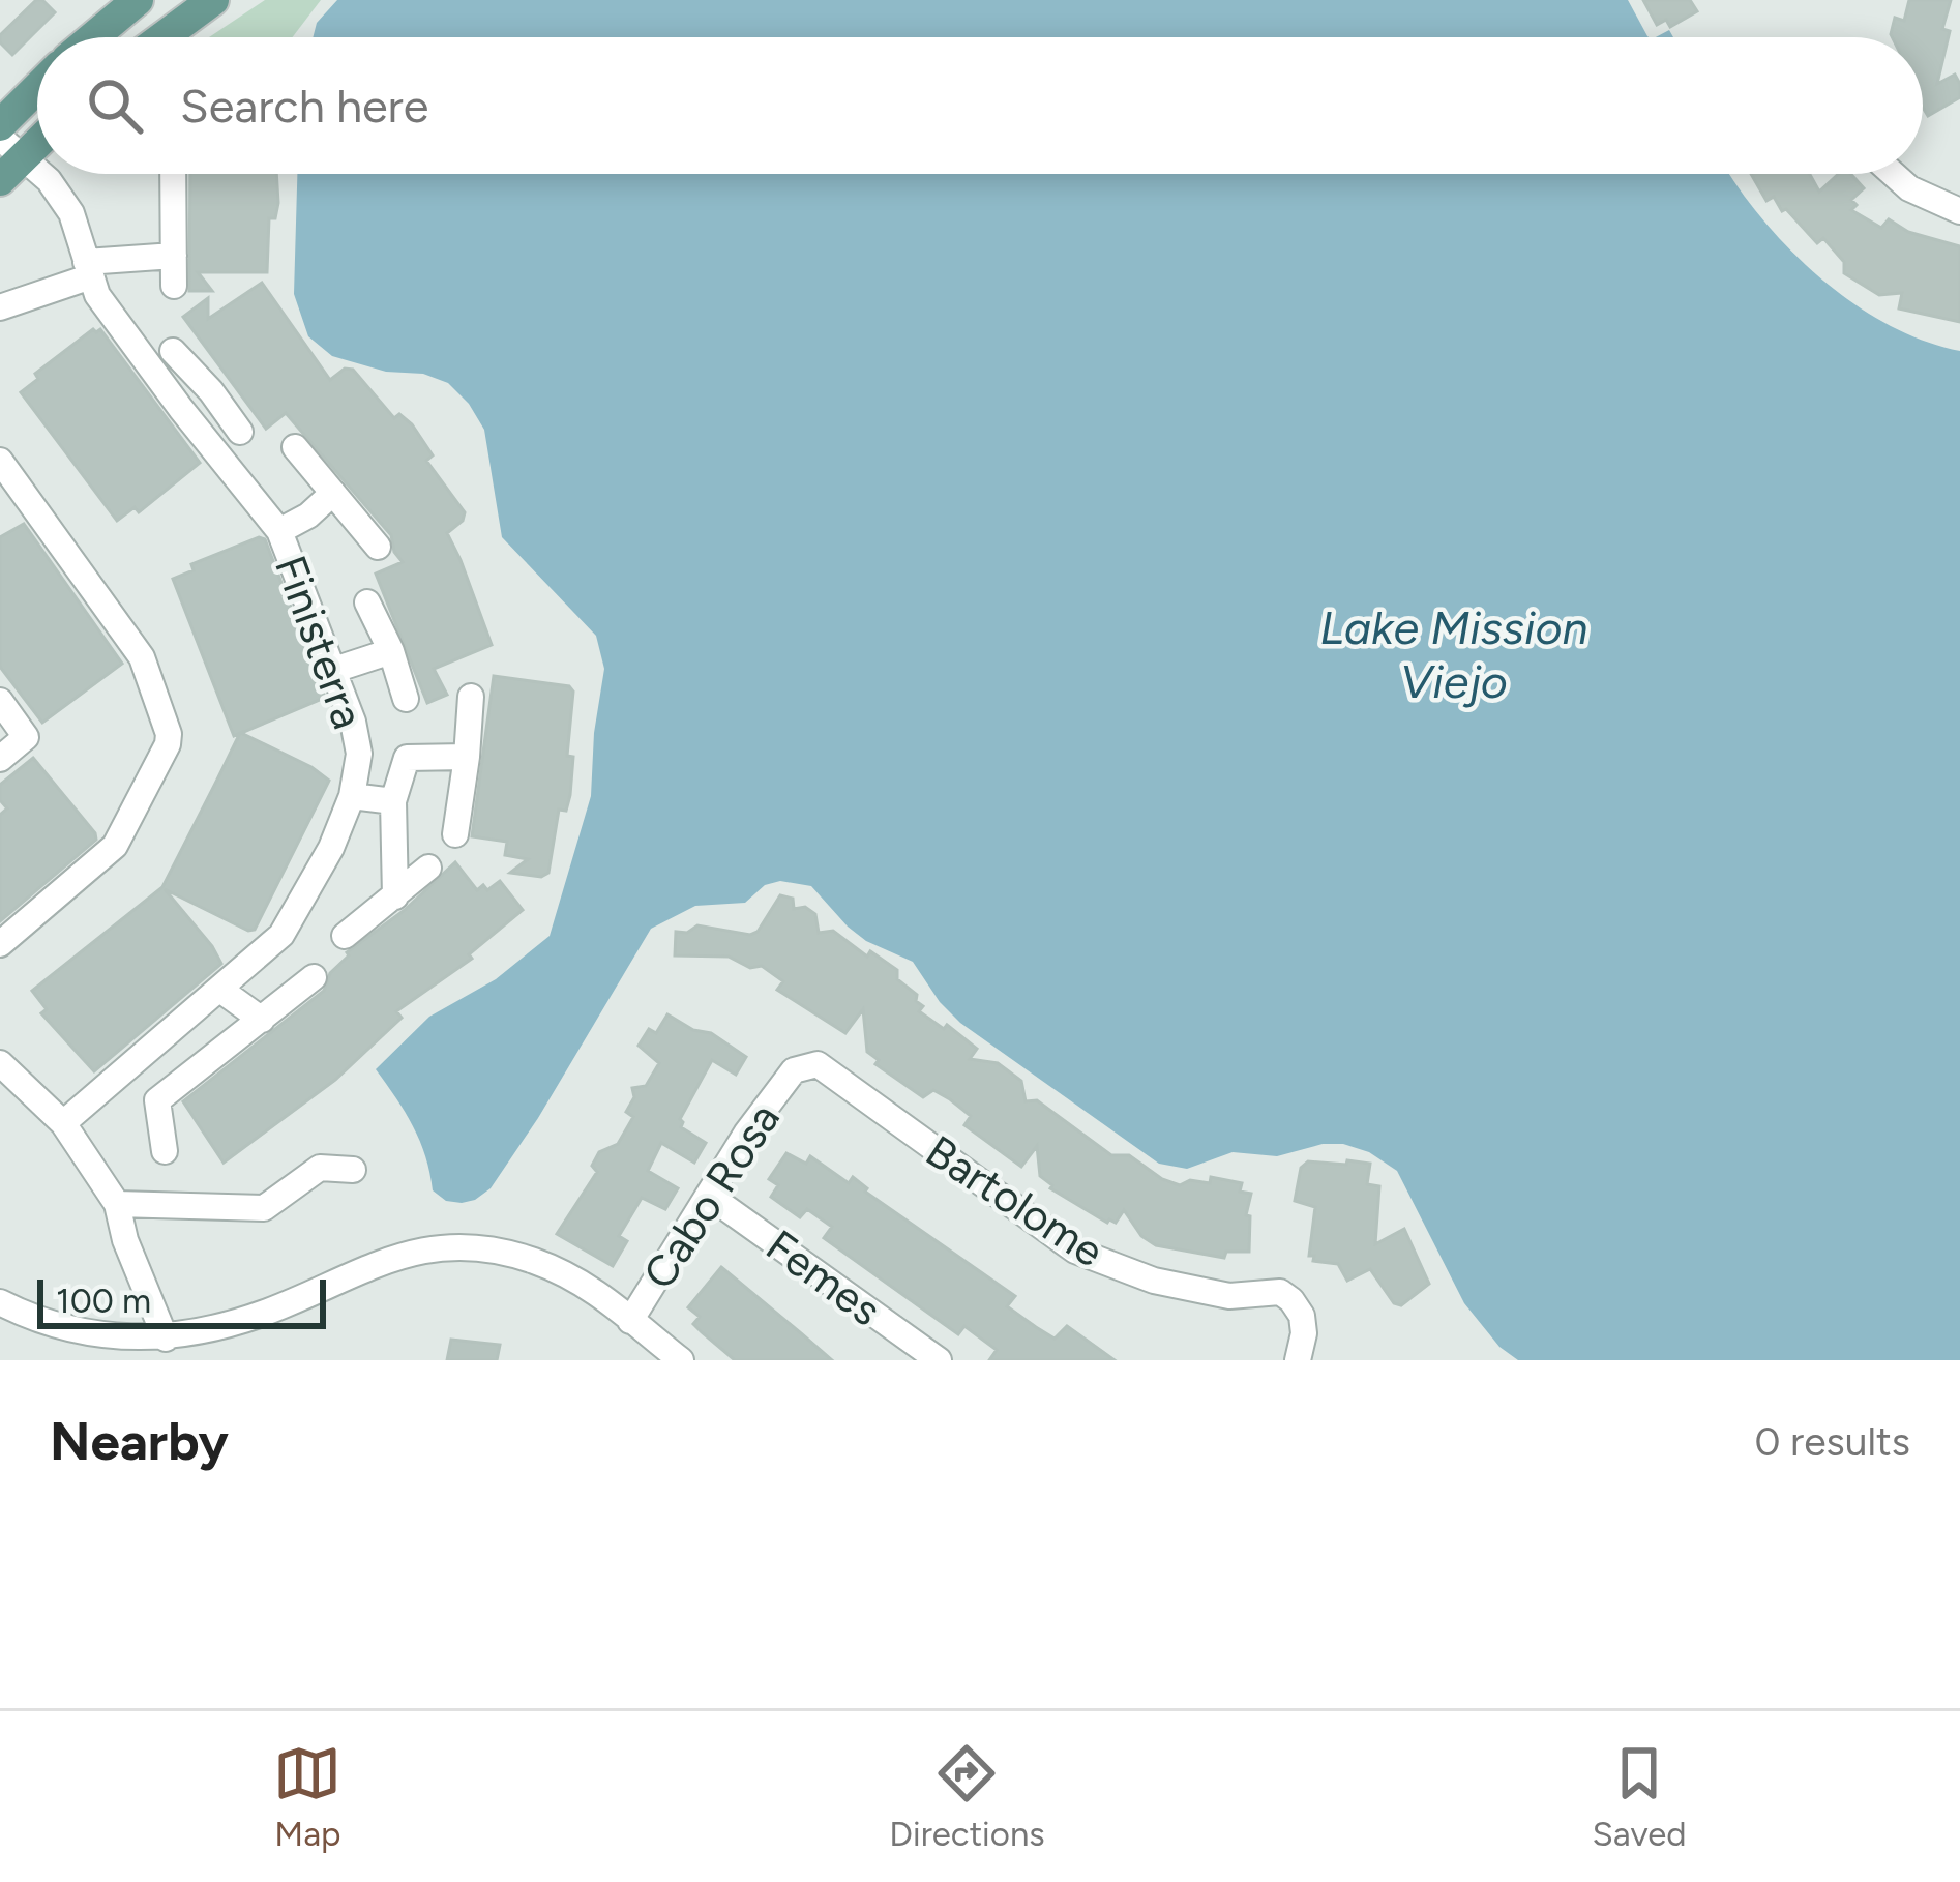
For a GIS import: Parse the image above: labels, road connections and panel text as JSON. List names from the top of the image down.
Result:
{
  "streets": {
    "street": [
      "Finisterra",
      "Cabo Rosa",
      "Bartolome",
      "Femes"
    ]
  },
  "crossings": [
    ["Cabo Rosa", "Bartolome"],
    ["Cabo Rosa", "Femes"]
  ],
  "water": ["Lake Mission Viejo"],
  "scale_bar": "100 m",
  "page": {
    "search": "Search here",
    "scale": "100 m",
    "heading": ["Nearby", "0 results"],
    "nav": ["Map", "Directions", "Saved"]
  }
}
